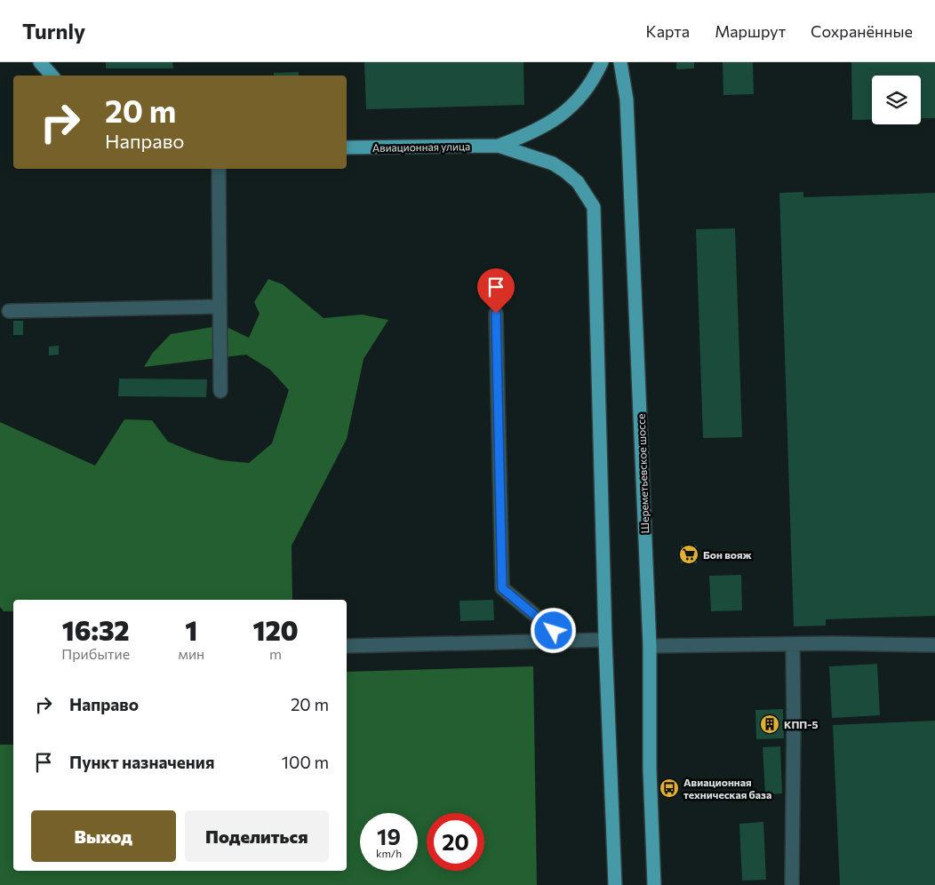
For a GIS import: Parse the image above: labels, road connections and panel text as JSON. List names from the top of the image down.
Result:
{
  "streets": {
    "main road": ["Авиационная улица", "Шереметьевское шоссе"]
  },
  "places": {
    "supermarket": ["Бон вояж"],
    "building": ["КПП-5"],
    "bus stop": ["Авиационная техническая база"]
  },
  "page": {
    "header": "Turnly",
    "nav": ["Карта", "Маршрут", "Сохранённые"],
    "turn": ["20 m", "Направо"],
    "eta": [
      "16:32",
      "Прибытие",
      "1",
      "мин",
      "120",
      "m"
    ],
    "list": [
      {
        "name": "Направо",
        "value": "20 m"
      },
      {
        "name": "Пункт назначения",
        "value": "100 m"
      }
    ],
    "buttons": ["Выход", "Поделиться"],
    "speed": "19 km/h",
    "limit": "20"
  }
}
